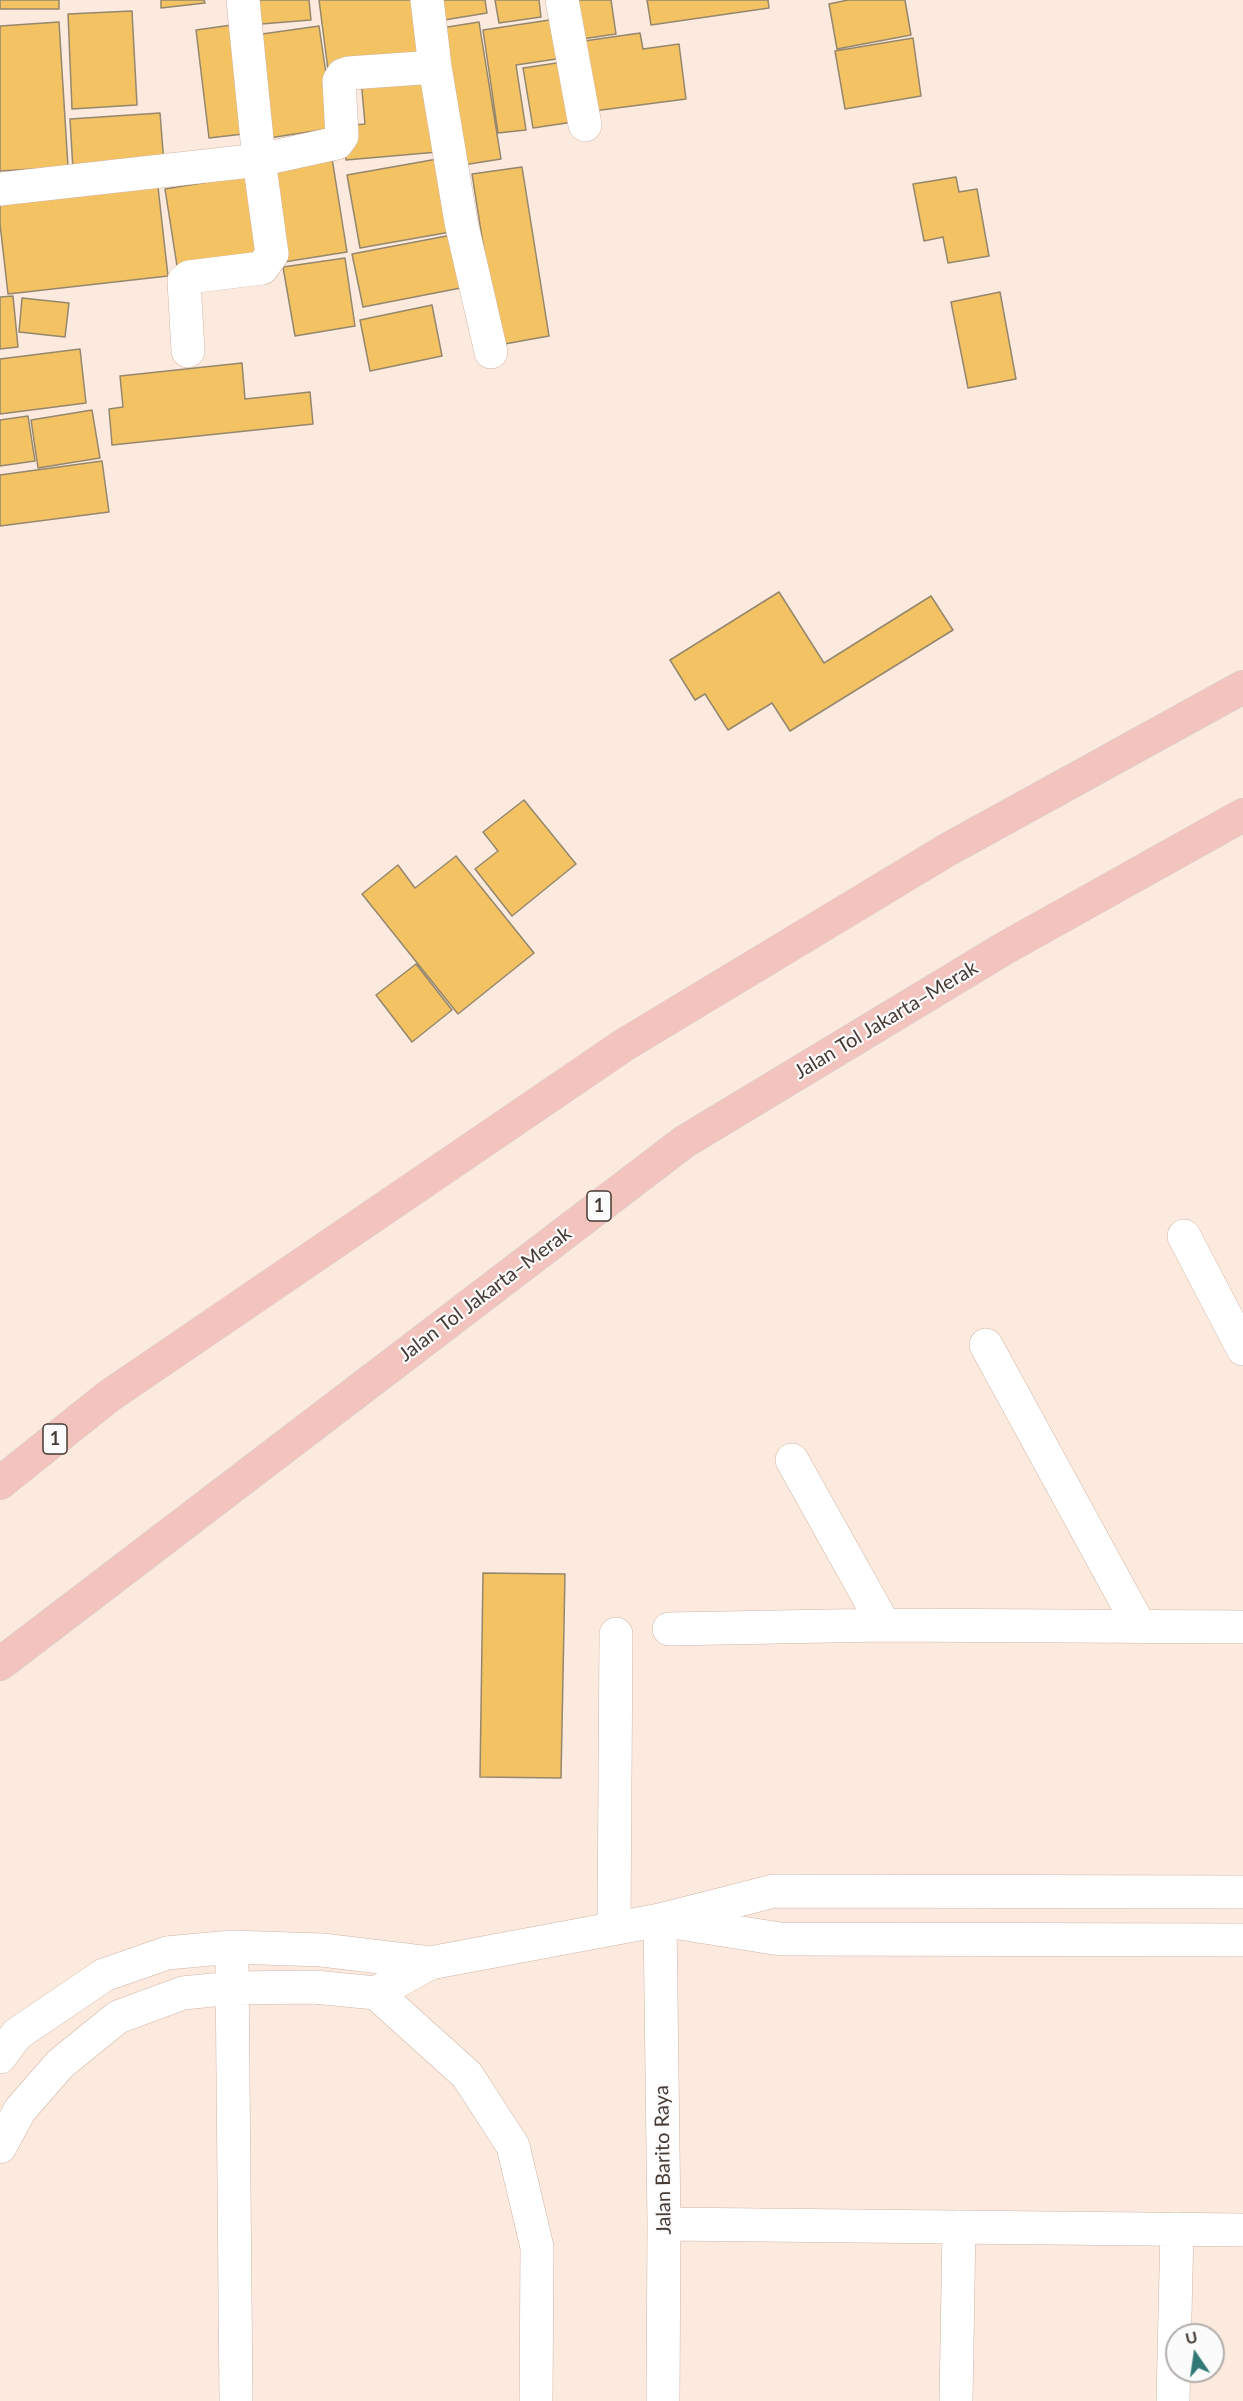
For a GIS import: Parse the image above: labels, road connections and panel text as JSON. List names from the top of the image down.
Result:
{
  "streets": {
    "highway": ["Jalan Tol Jakarta–Merak", "1"],
    "street": ["Jalan Barito Raya"]
  },
  "north": "top"
}
